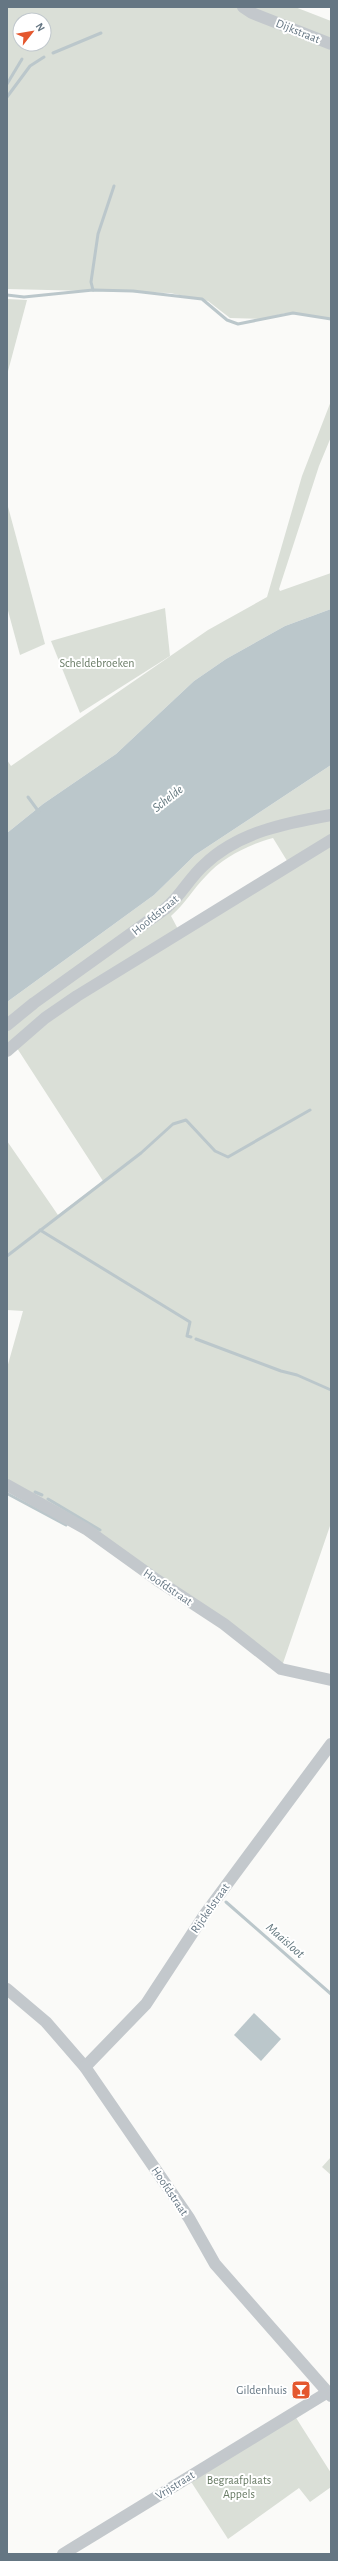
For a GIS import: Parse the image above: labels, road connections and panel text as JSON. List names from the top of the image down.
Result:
{
  "streets": {
    "street": [
      "Dijkstraat",
      "Hoofdstraat",
      "Rijckelstraat",
      "Vrijstraat"
    ]
  },
  "crossings": [
    ["Hoofdstraat", "Rijckelstraat"],
    ["Hoofdstraat", "Vrijstraat"]
  ],
  "water": ["Schelde", "Maaisloot"],
  "parks": ["Scheldebroeken", "Begraafplaats Appels"],
  "places": {
    "bar": ["Gildenhuis"]
  },
  "north": "top right"
}
